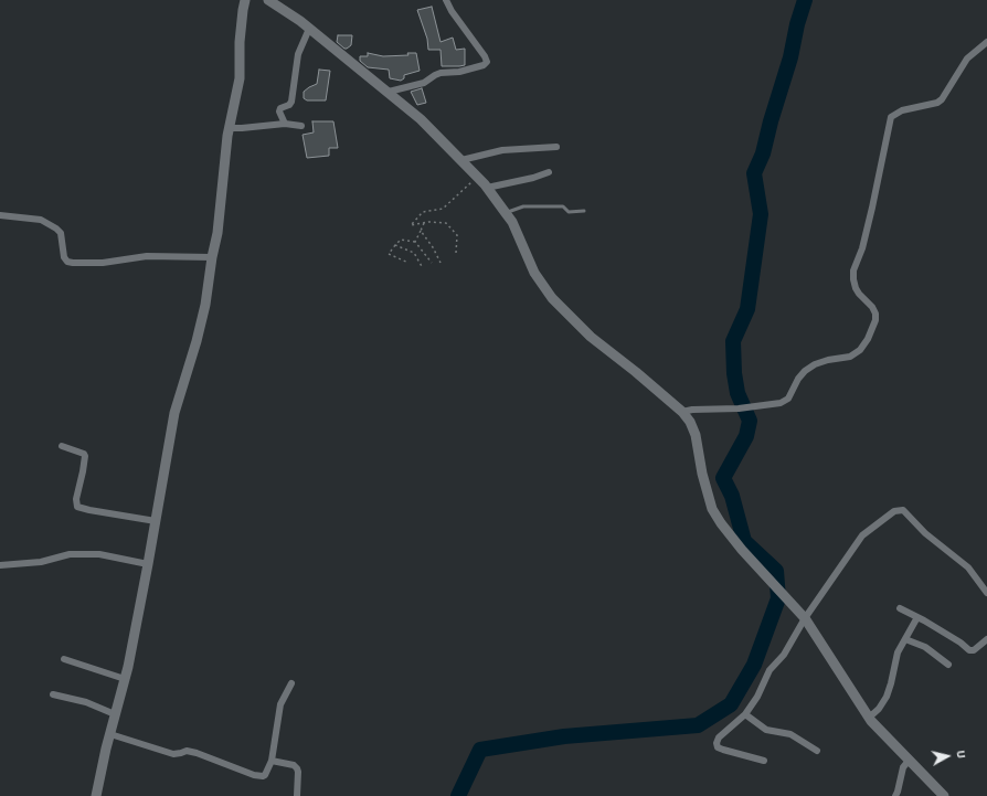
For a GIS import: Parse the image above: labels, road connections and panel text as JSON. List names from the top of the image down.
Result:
{
  "north": "right"
}
